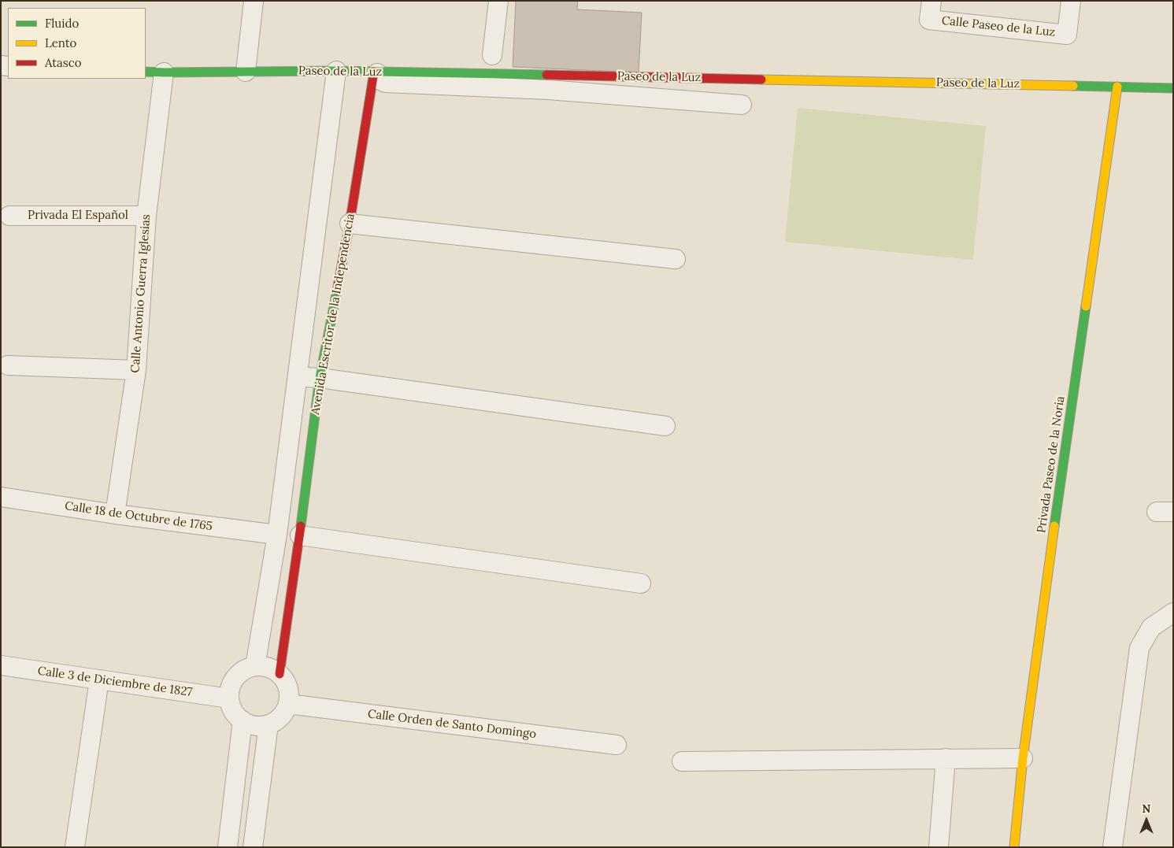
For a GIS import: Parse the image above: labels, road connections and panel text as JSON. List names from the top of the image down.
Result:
{
  "streets": {
    "street": [
      "Calle Paseo de la Luz",
      "Paseo de la Luz",
      "Privada El Español",
      "Calle Antonio Guerra Iglesias",
      "Avenida Escritor de la Independencia",
      "Privada Paseo de la Noria",
      "Calle 18 de Octubre de 1765",
      "Calle 3 de Diciembre de 1827",
      "Calle Orden de Santo Domingo"
    ]
  },
  "crossings": [
    ["Paseo de la Luz", "Calle Antonio Guerra Iglesias"],
    ["Paseo de la Luz", "Avenida Escritor de la Independencia"],
    ["Paseo de la Luz", "Privada Paseo de la Noria"],
    ["Privada El Español", "Calle Antonio Guerra Iglesias"],
    ["Calle Antonio Guerra Iglesias", "Calle 18 de Octubre de 1765"],
    ["Avenida Escritor de la Independencia", "Calle 18 de Octubre de 1765"],
    ["Avenida Escritor de la Independencia", "Calle 3 de Diciembre de 1827"],
    ["Avenida Escritor de la Independencia", "Calle Orden de Santo Domingo"],
    ["Calle 3 de Diciembre de 1827", "Calle Orden de Santo Domingo"]
  ],
  "legend": ["Fluido", "Lento", "Atasco"],
  "north": "top"
}
